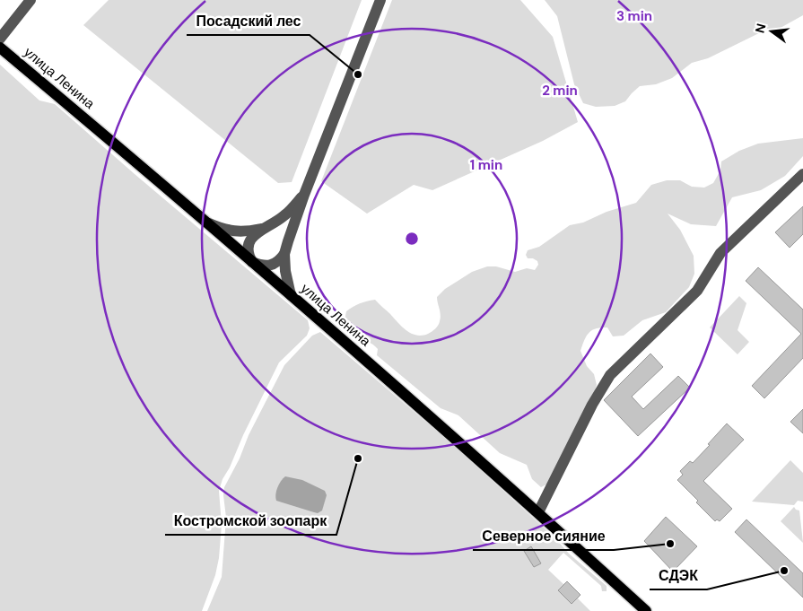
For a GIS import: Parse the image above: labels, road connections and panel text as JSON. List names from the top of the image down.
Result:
{
  "streets": {
    "main road": ["улица Ленина"]
  },
  "places": [
    "Посадский лес",
    "Костромской зоопарк",
    "Северное сияние",
    "СДЭК"
  ],
  "north": "left",
  "rings": ["3 min", "2 min", "1 min"]
}
